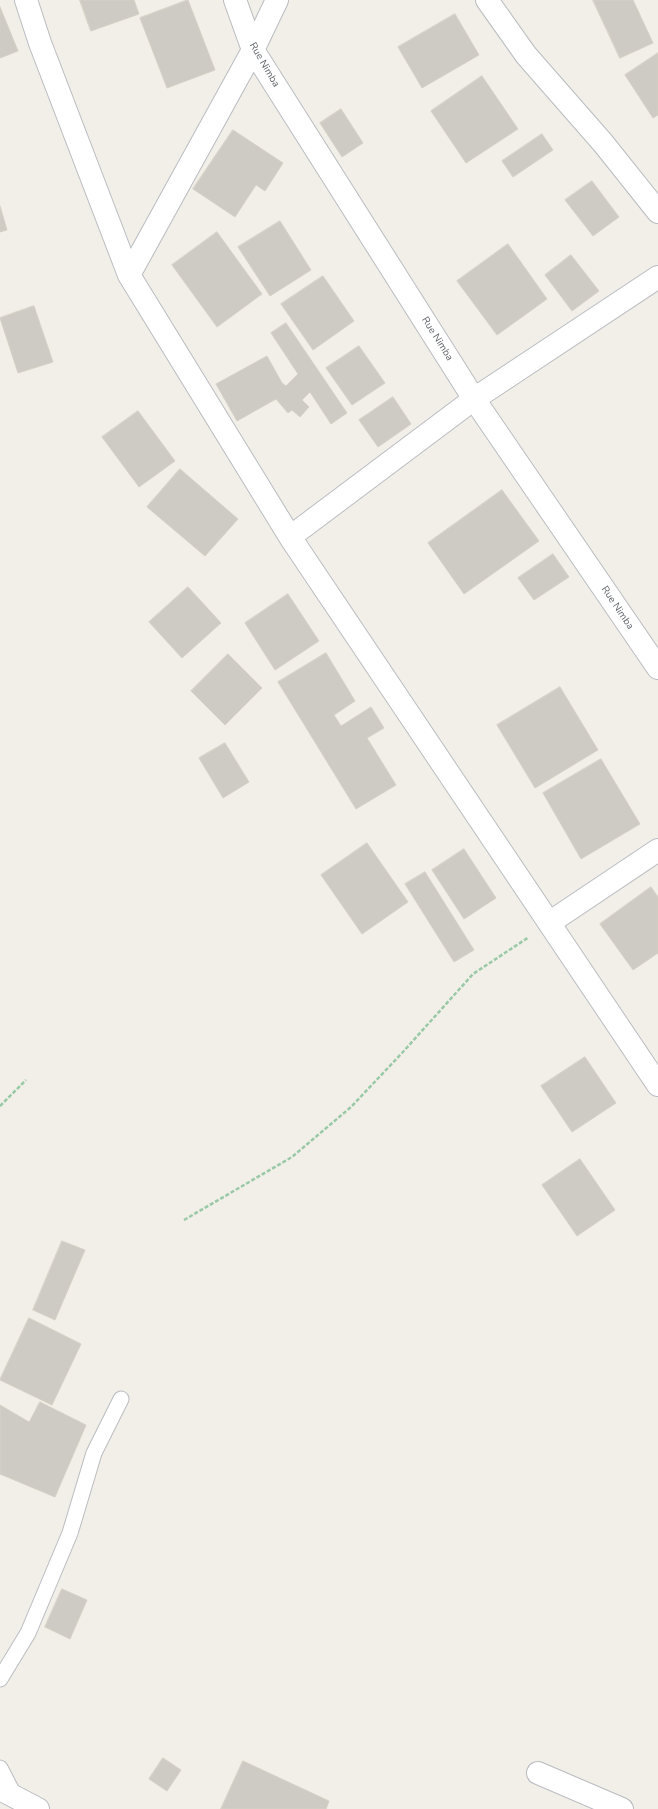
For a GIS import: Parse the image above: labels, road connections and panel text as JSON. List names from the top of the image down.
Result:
{
  "streets": {
    "street": ["Rue Nimba"]
  }
}
